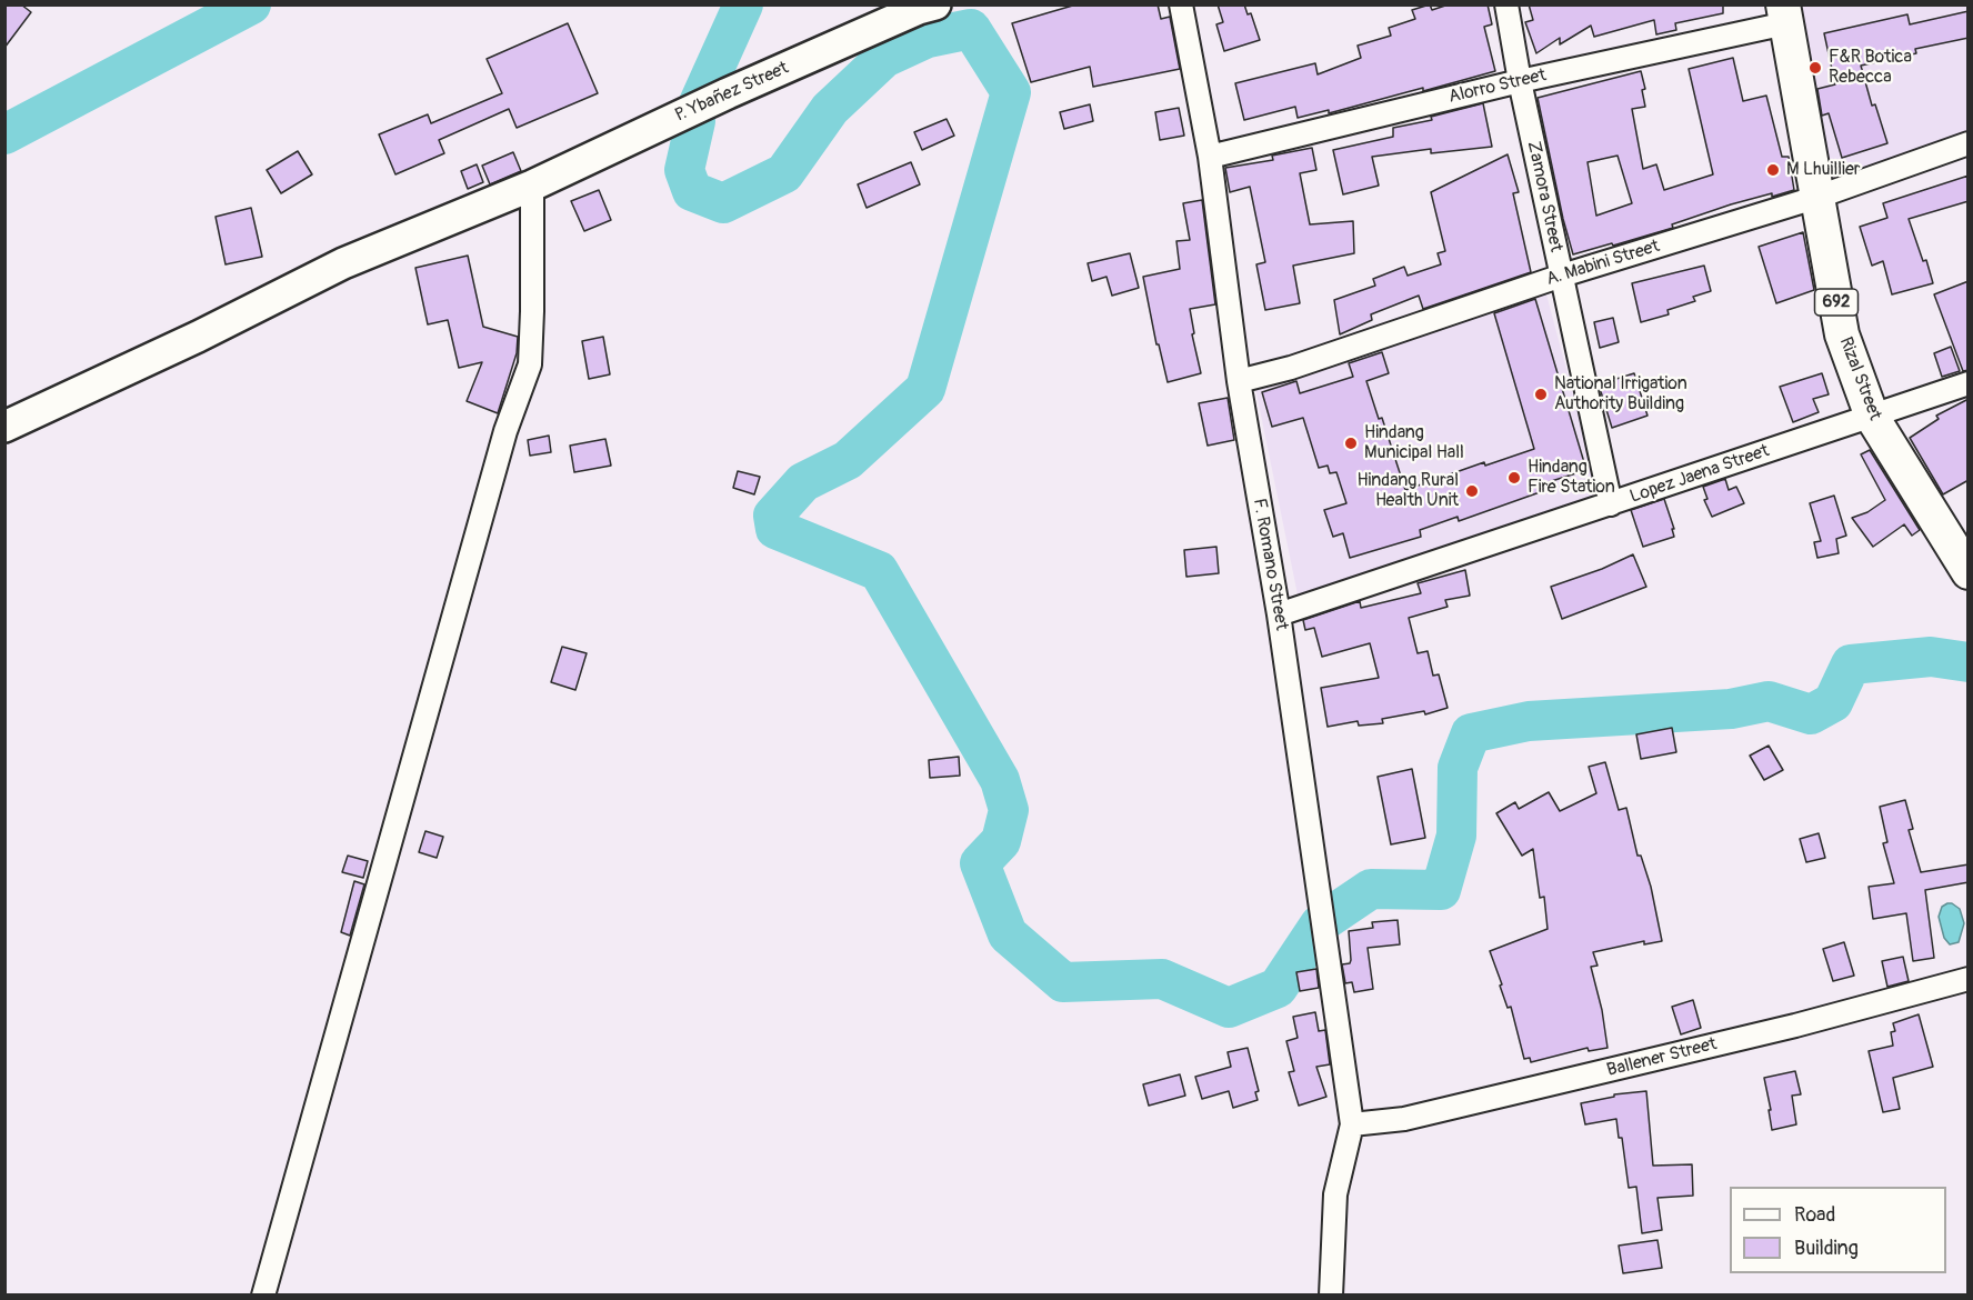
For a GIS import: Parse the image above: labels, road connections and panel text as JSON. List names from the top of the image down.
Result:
{
  "streets": {
    "main road": ["692", "Rizal Street"],
    "street": [
      "Alorro Street",
      "P. Ybañez Street",
      "Zamora Street",
      "A. Mabini Street",
      "Lopez Jaena Street",
      "F. Romano Street",
      "Ballener Street"
    ]
  },
  "crossings": [
    ["Alorro Street", "Zamora Street"],
    ["Alorro Street", "Rizal Street"],
    ["Alorro Street", "F. Romano Street"],
    ["Zamora Street", "A. Mabini Street"],
    ["Zamora Street", "Lopez Jaena Street"],
    ["A. Mabini Street", "Rizal Street"],
    ["A. Mabini Street", "F. Romano Street"],
    ["Rizal Street", "Lopez Jaena Street"],
    ["Lopez Jaena Street", "F. Romano Street"],
    ["F. Romano Street", "Ballener Street"]
  ],
  "places": [
    "F&R Botica Rebecca",
    "M Lhuillier",
    "National Irrigation Authority Building",
    "Hindang Municipal Hall",
    "Hindang Fire Station",
    "Hindang Rural Health Unit"
  ],
  "legend": ["Road", "Building"]
}
